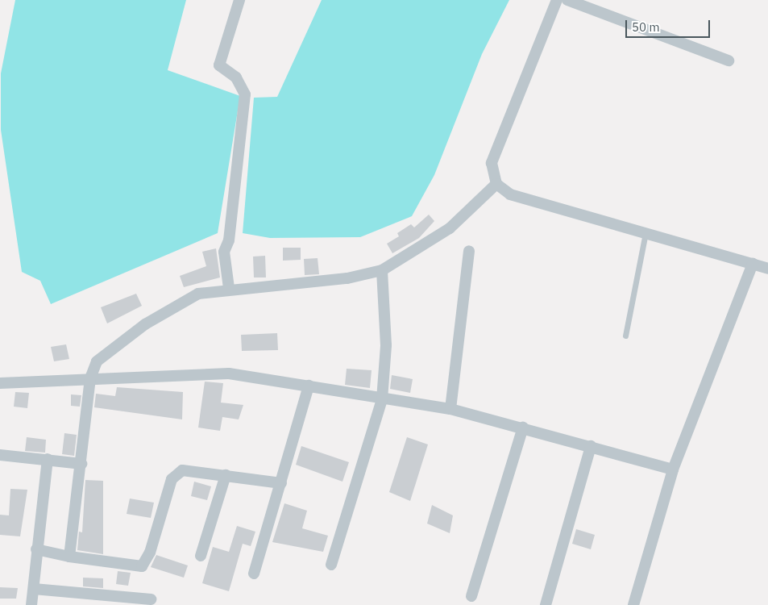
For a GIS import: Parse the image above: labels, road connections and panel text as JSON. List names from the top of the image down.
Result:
{
  "scale_bar": "50 m"
}
